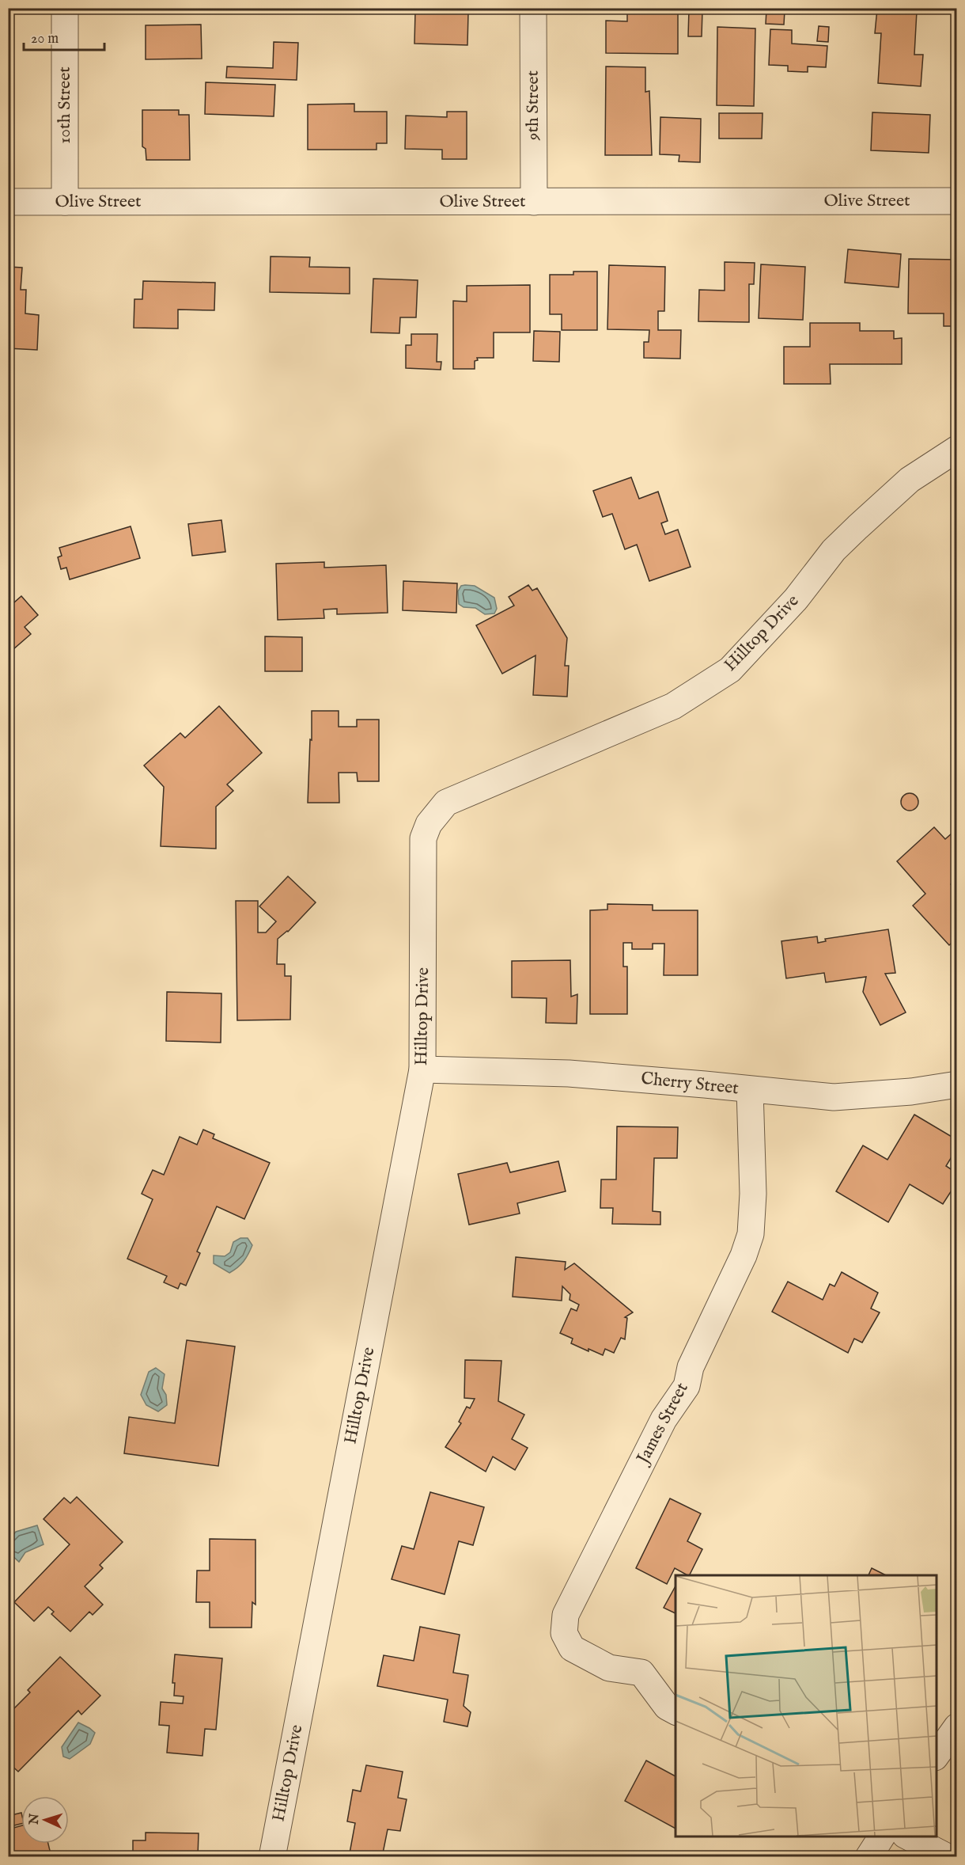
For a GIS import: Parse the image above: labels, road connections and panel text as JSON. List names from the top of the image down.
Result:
{
  "streets": {
    "street": [
      "10th Street",
      "9th Street",
      "Olive Street",
      "Hilltop Drive",
      "Cherry Street",
      "James Street"
    ]
  },
  "crossings": [
    ["10th Street", "Olive Street"],
    ["9th Street", "Olive Street"],
    ["Hilltop Drive", "Cherry Street"],
    ["Cherry Street", "James Street"]
  ],
  "scale_bar": "20 m",
  "north": "left"
}
